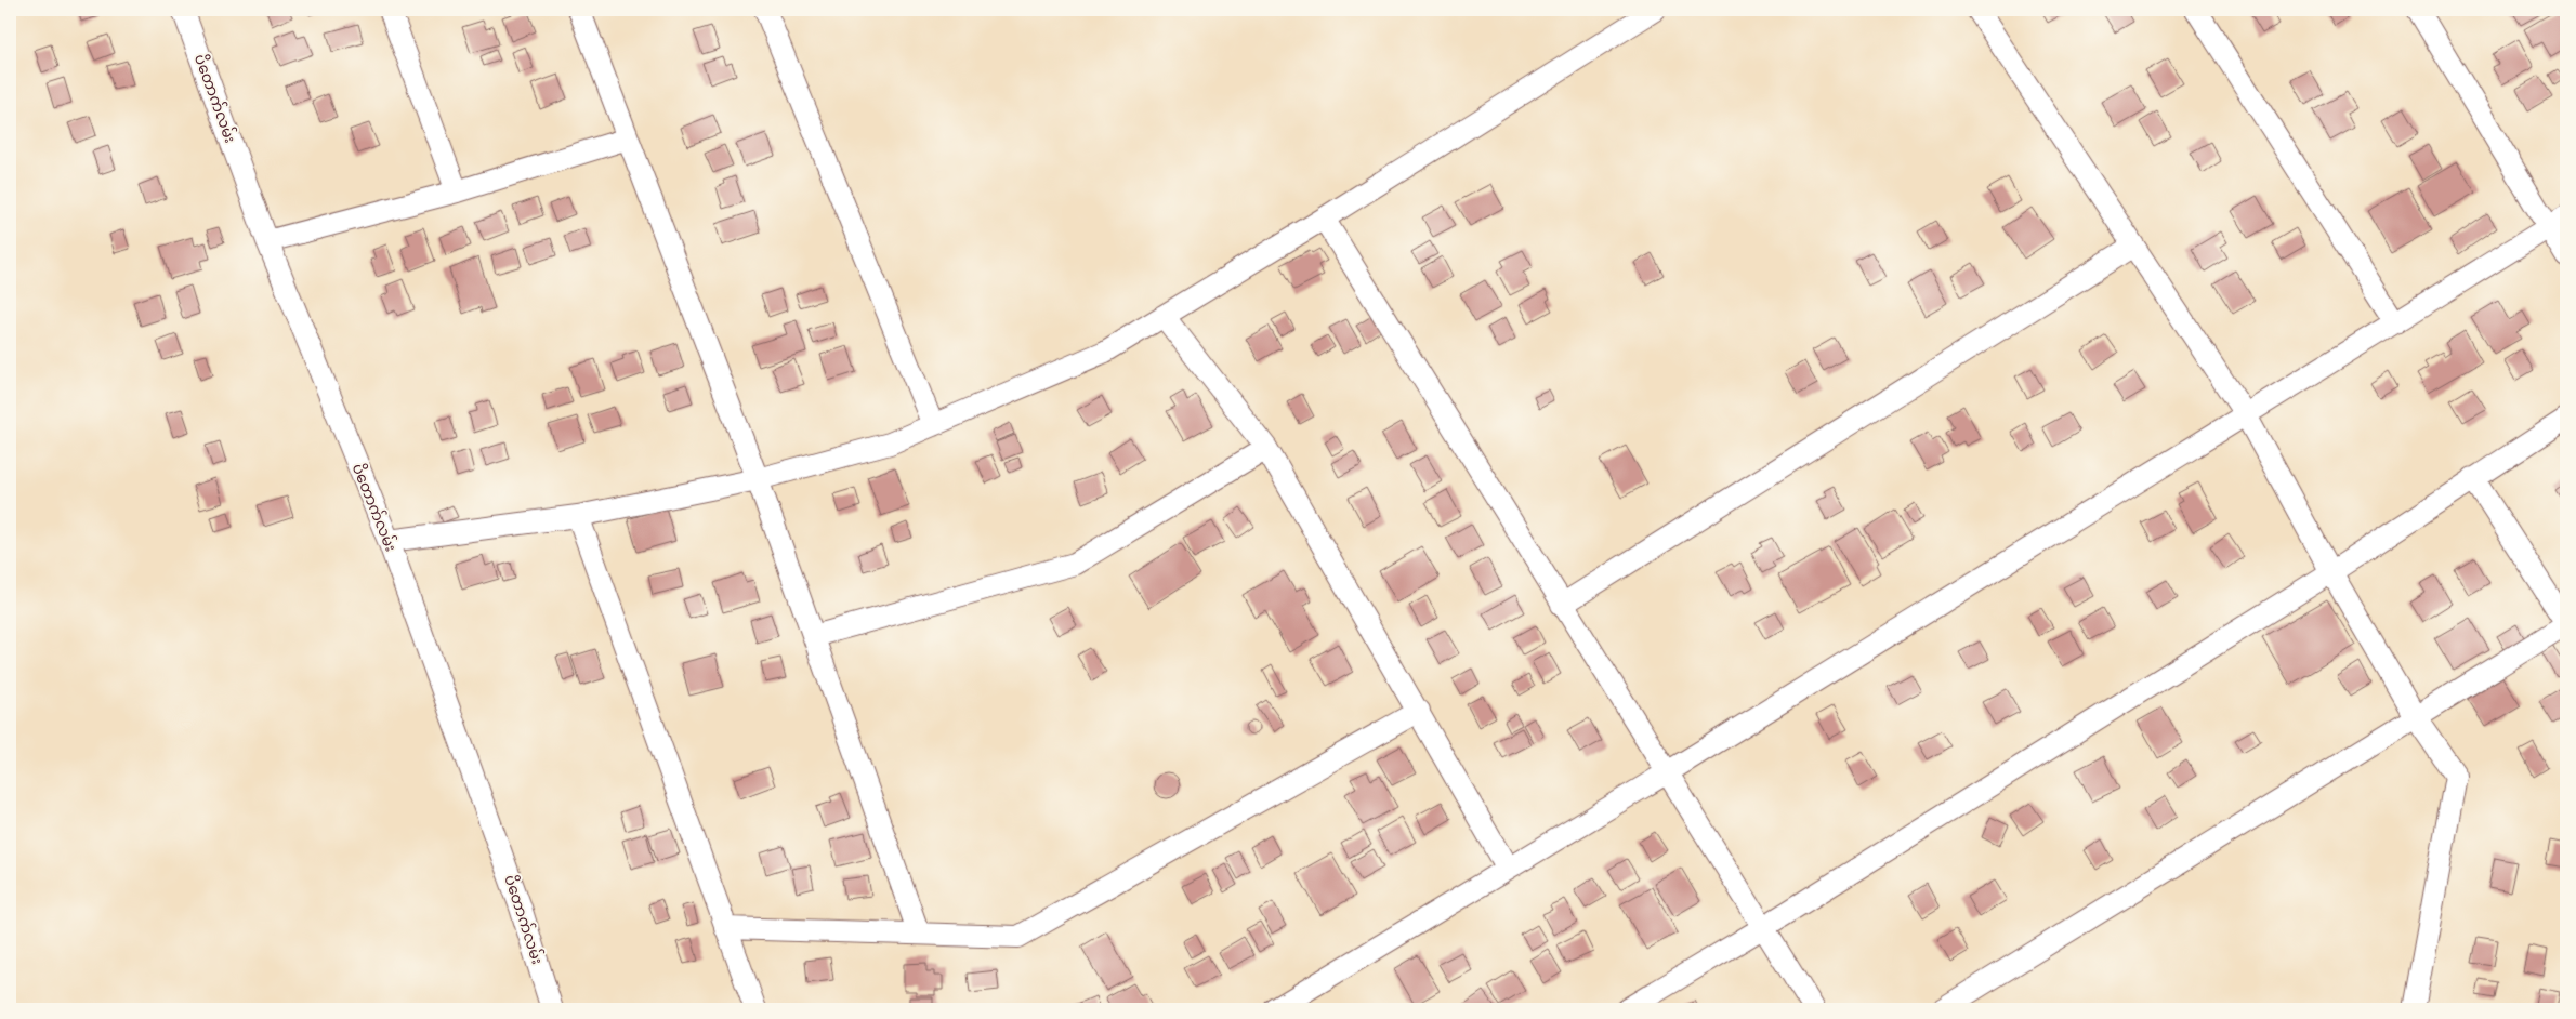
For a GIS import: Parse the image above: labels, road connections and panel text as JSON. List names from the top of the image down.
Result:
{
  "streets": {
    "street": ["ပိတောက်လမ်း"]
  }
}
